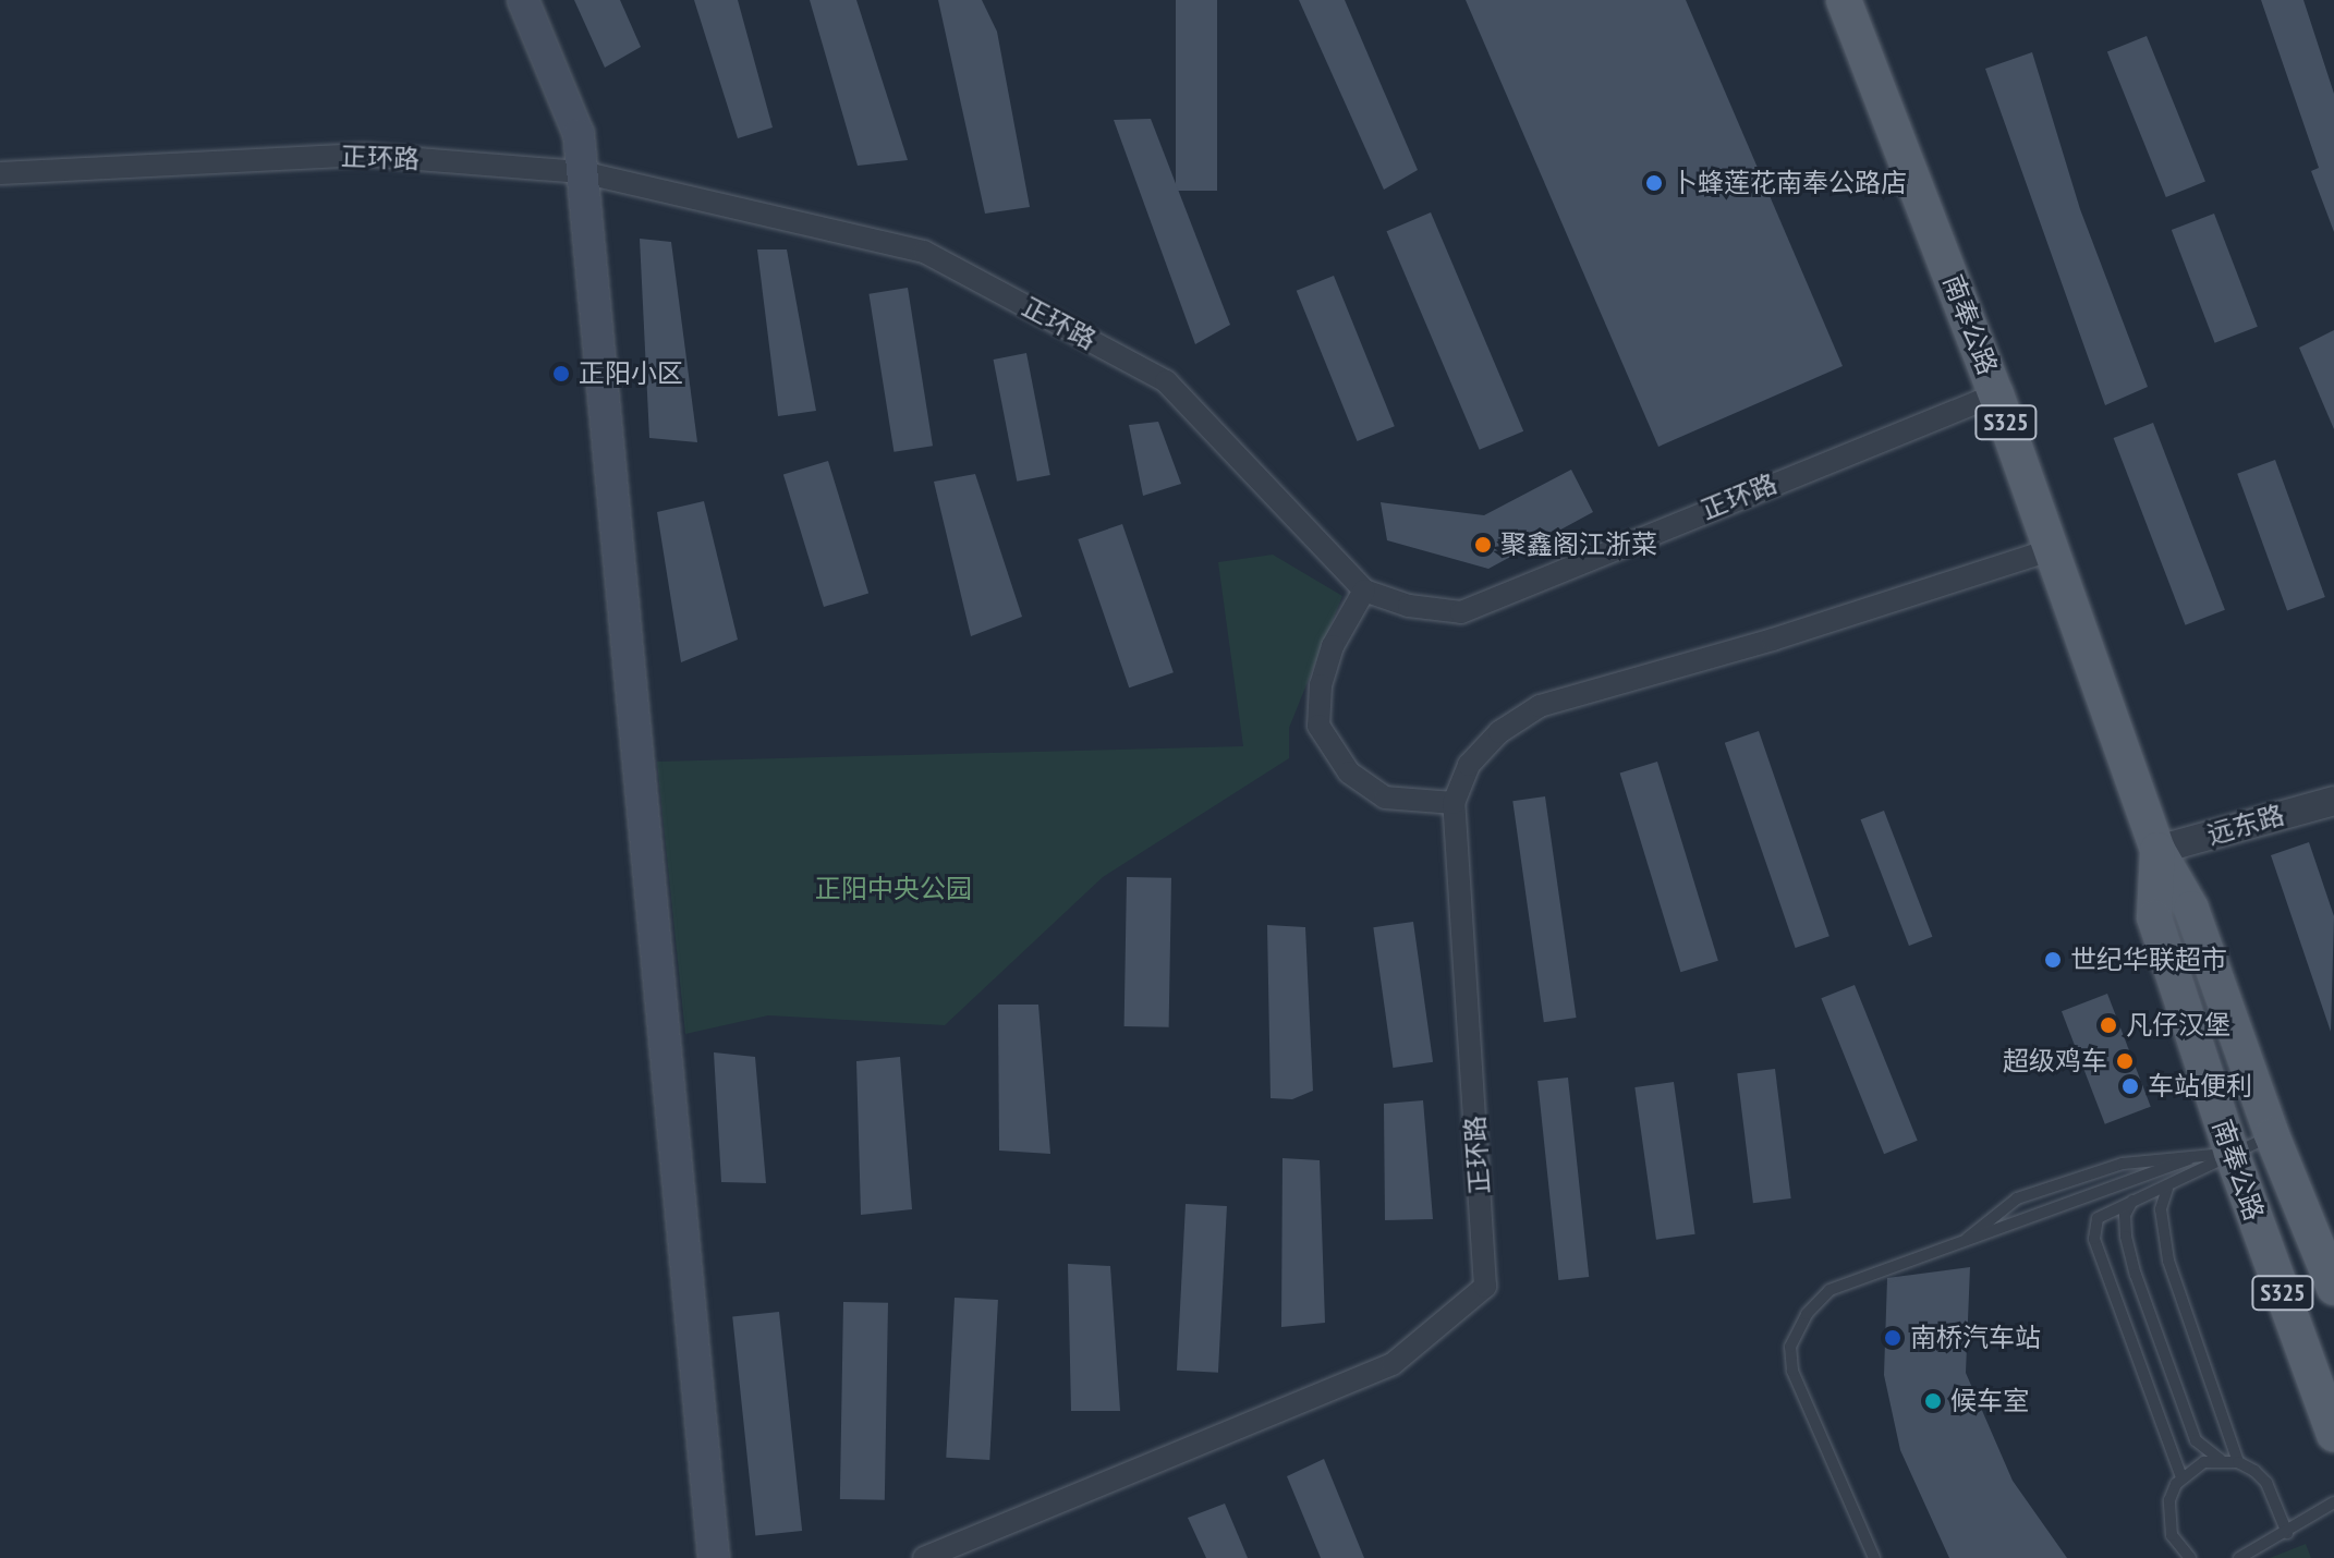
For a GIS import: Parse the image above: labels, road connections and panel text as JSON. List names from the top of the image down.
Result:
{
  "streets": {
    "main road": ["南奉公路", "S325"],
    "street": ["正环路", "远东路"]
  },
  "crossings": [
    ["正环路", "南奉公路"],
    ["南奉公路", "远东路"]
  ],
  "parks": ["正阳中央公园"],
  "places": [
    "卜蜂莲花南奉公路店",
    "正阳小区",
    "聚鑫阁江浙菜",
    "世纪华联超市",
    "凡仔汉堡",
    "超级鸡车",
    "车站便利",
    "南桥汽车站",
    "候车室"
  ]
}
